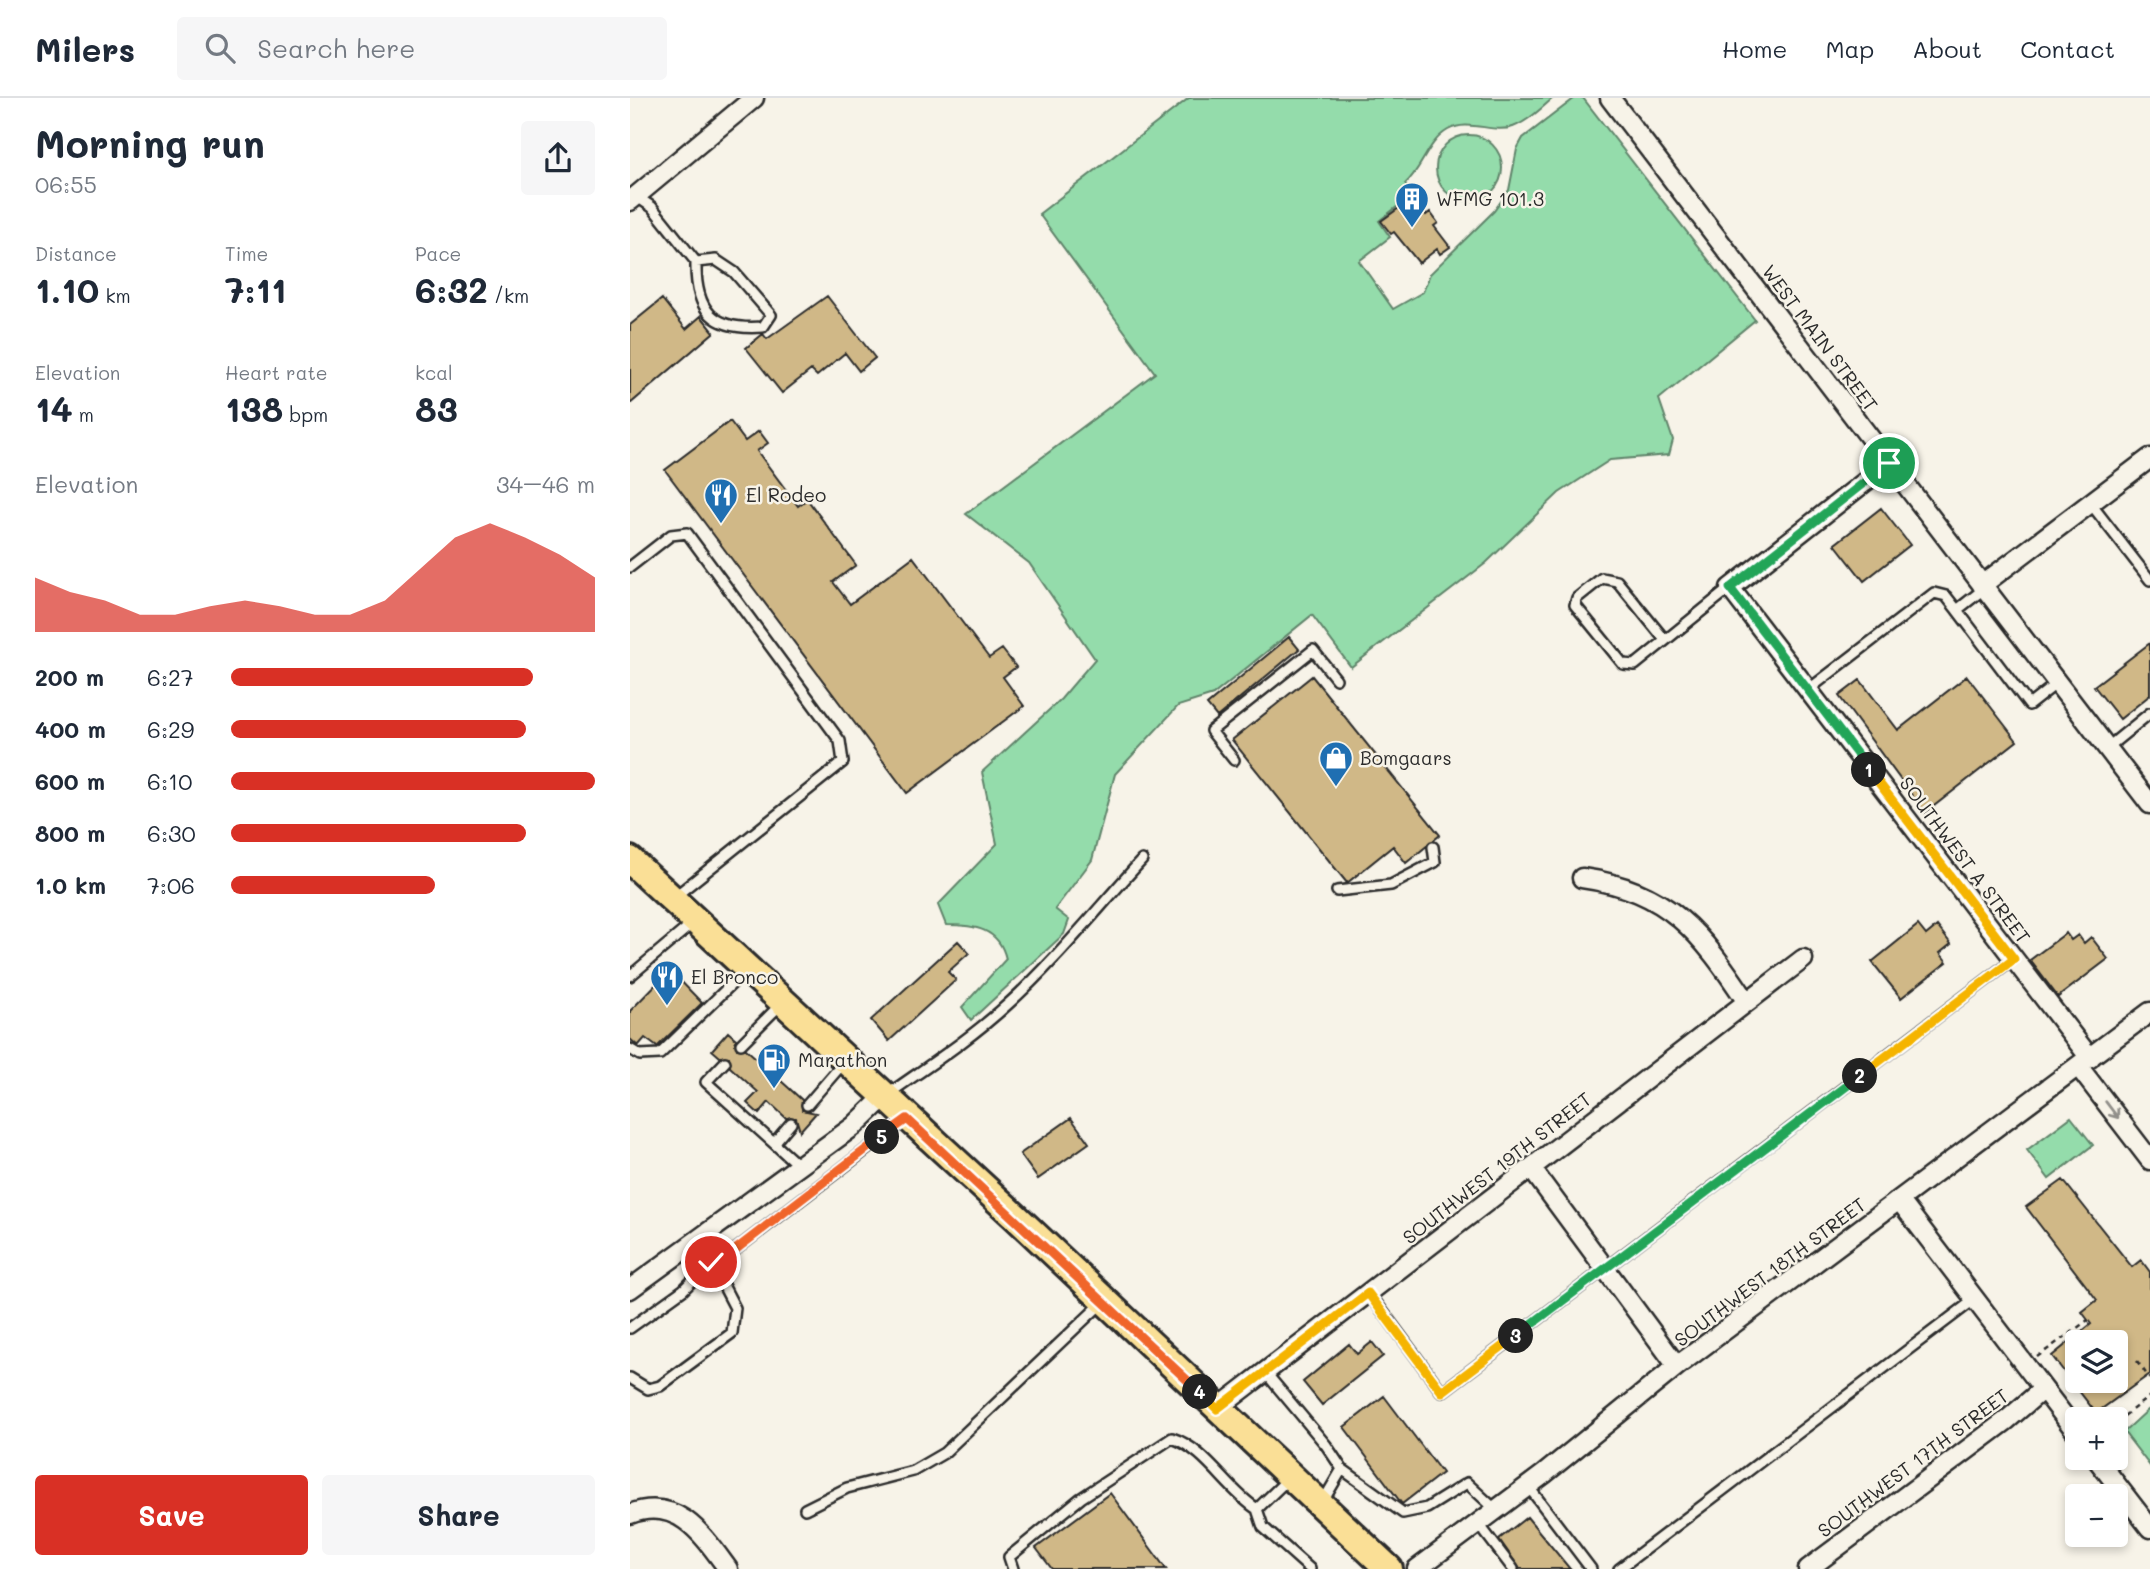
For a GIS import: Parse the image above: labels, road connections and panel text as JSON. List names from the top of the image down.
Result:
{
  "streets": {
    "street": [
      "WEST MAIN STREET",
      "SOUTHWEST A STREET",
      "SOUTHWEST 19TH STREET",
      "SOUTHWEST 18TH STREET",
      "SOUTHWEST 17TH STREET"
    ]
  },
  "crossings": [
    ["SOUTHWEST A STREET", "SOUTHWEST 18TH STREET"]
  ],
  "places": {
    "building": ["WFMG 101.3"],
    "restaurant": ["El Rodeo", "El Bronco"],
    "shop": ["Bomgaars"],
    "fuel station": ["Marathon"]
  },
  "page": {
    "header": "Milers",
    "search": "Search here",
    "nav": [
      "Home",
      "Map",
      "About",
      "Contact"
    ],
    "heading": ["Morning run", "06:55"],
    "stats": [
      ["Distance", "1.10 km"],
      ["Time", "7:11"],
      ["Pace", "6:32 /km"],
      ["Elevation", "14 m"],
      ["Heart rate", "138 bpm"],
      ["kcal", "83"]
    ],
    "chart": ["Elevation", "34–46 m"],
    "list": [
      {
        "name": "200 m",
        "note": "6:27"
      },
      {
        "name": "400 m",
        "note": "6:29"
      },
      {
        "name": "600 m",
        "note": "6:10"
      },
      {
        "name": "800 m",
        "note": "6:30"
      },
      {
        "name": "1.0 km",
        "note": "7:06"
      }
    ],
    "pins": [
      "1",
      "2",
      "5",
      "3",
      "4"
    ],
    "map_buttons": ["+", "−"],
    "buttons": ["Save", "Share"]
  }
}
